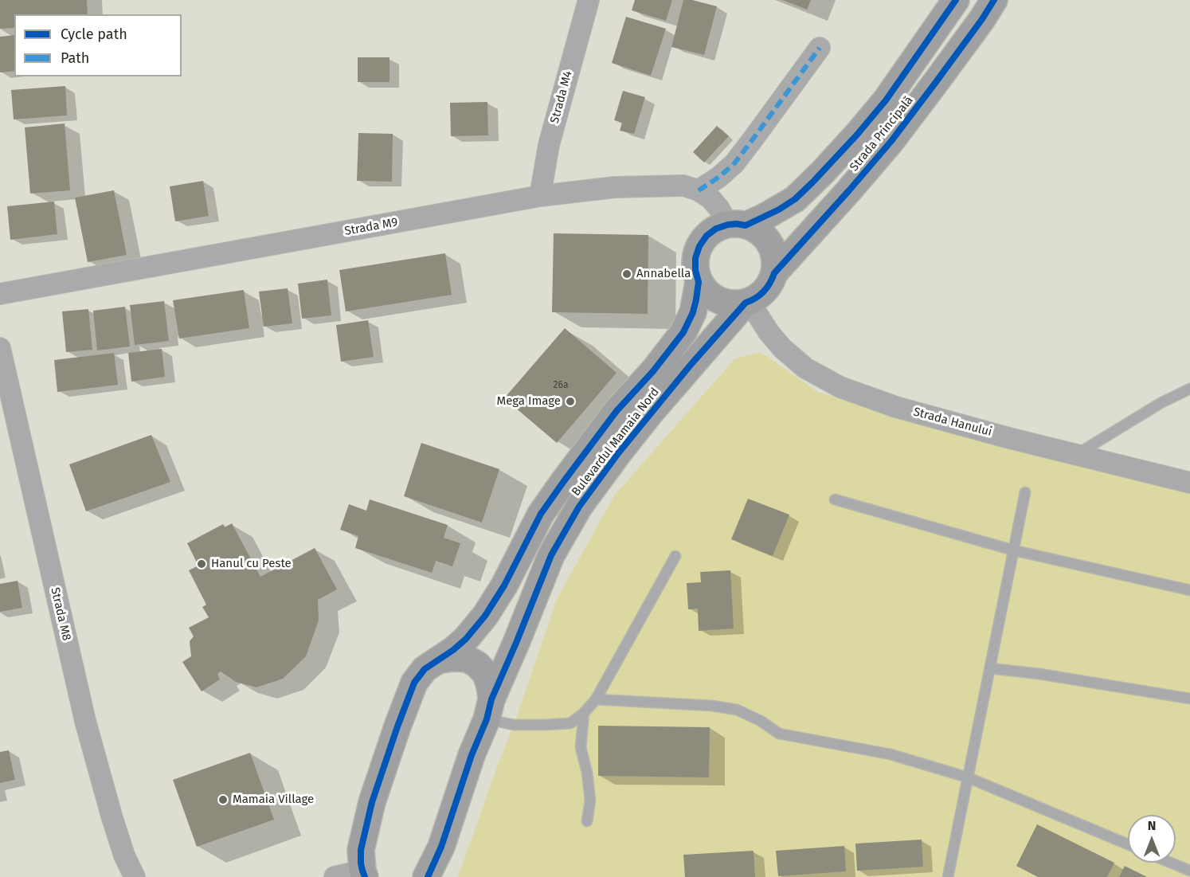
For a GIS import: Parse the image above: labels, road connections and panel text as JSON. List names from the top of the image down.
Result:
{
  "streets": {
    "main road": ["Strada Principală", "Bulevardul Mamaia Nord"],
    "street": [
      "Strada M4",
      "Strada M9",
      "Strada Hanului",
      "Strada M8"
    ]
  },
  "crossings": [
    ["Strada M4", "Strada M9"],
    ["Strada Principală", "Strada M9"],
    ["Strada Principală", "Strada Hanului"],
    ["Strada Principală", "Bulevardul Mamaia Nord"],
    ["Strada M9", "Strada Hanului"],
    ["Strada M9", "Bulevardul Mamaia Nord"],
    ["Strada Hanului", "Bulevardul Mamaia Nord"]
  ],
  "places": [
    "Annabella",
    "Mega Image",
    "Hanul cu Peste",
    "Mamaia Village"
  ],
  "house_numbers": ["26a"],
  "legend": ["Cycle path", "Path"],
  "north": "top"
}
